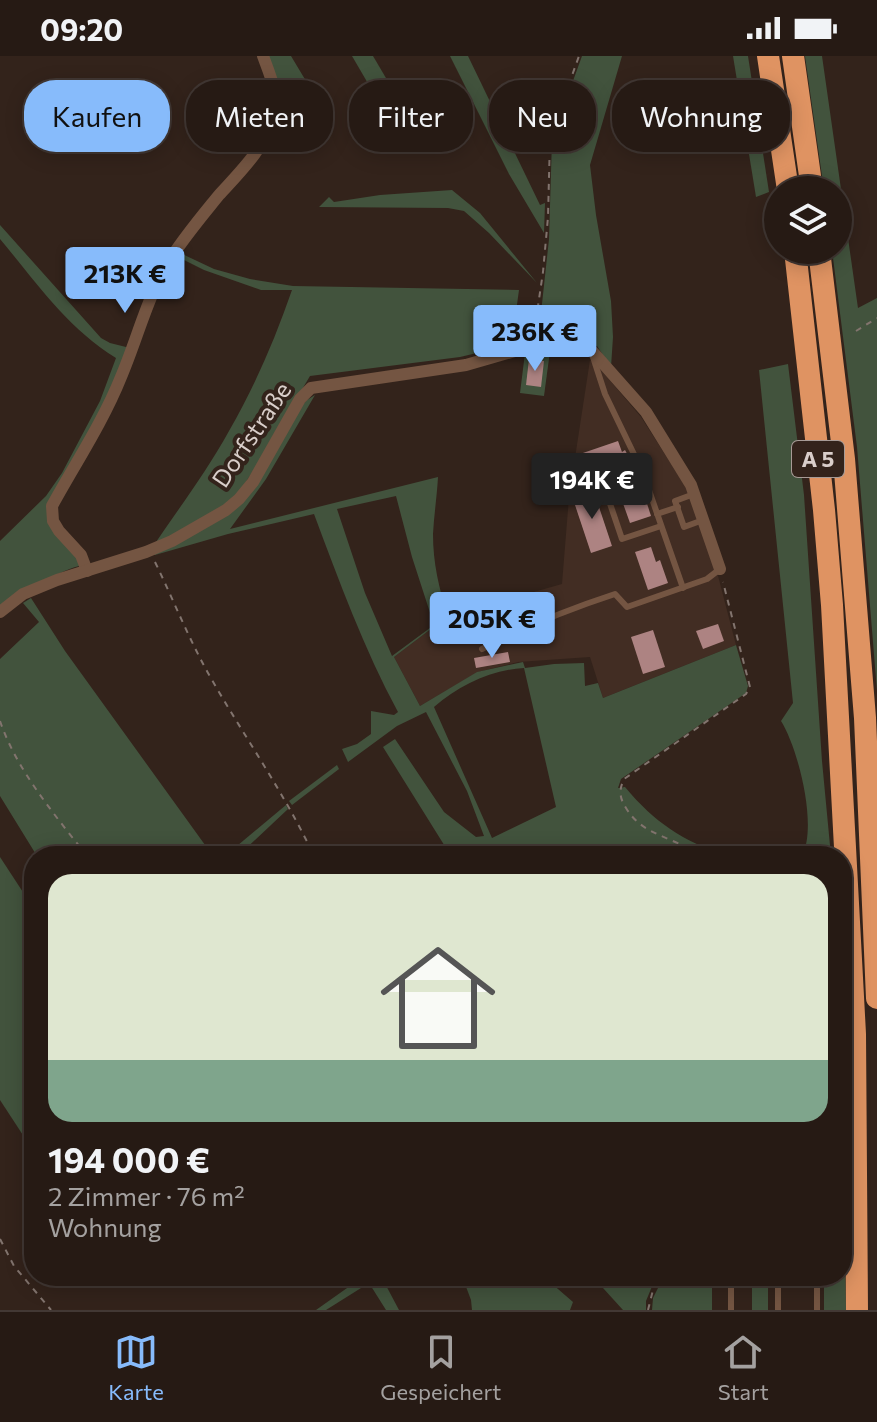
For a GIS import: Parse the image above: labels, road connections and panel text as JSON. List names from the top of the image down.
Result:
{
  "streets": {
    "highway": ["A 5"],
    "street": ["Dorfstraße"]
  },
  "page": {
    "status": "09:20",
    "chip": [
      "Kaufen",
      "Mieten",
      "Filter",
      "Neu",
      "Wohnung"
    ],
    "price": [
      "213K €",
      "236K €",
      "194K €",
      "205K €"
    ],
    "list": [
      {
        "name": "194 000 €",
        "note": "2 Zimmer · 76 m² · Wohnung"
      }
    ],
    "tabs": ["Karte", "Gespeichert", "Start"]
  }
}
